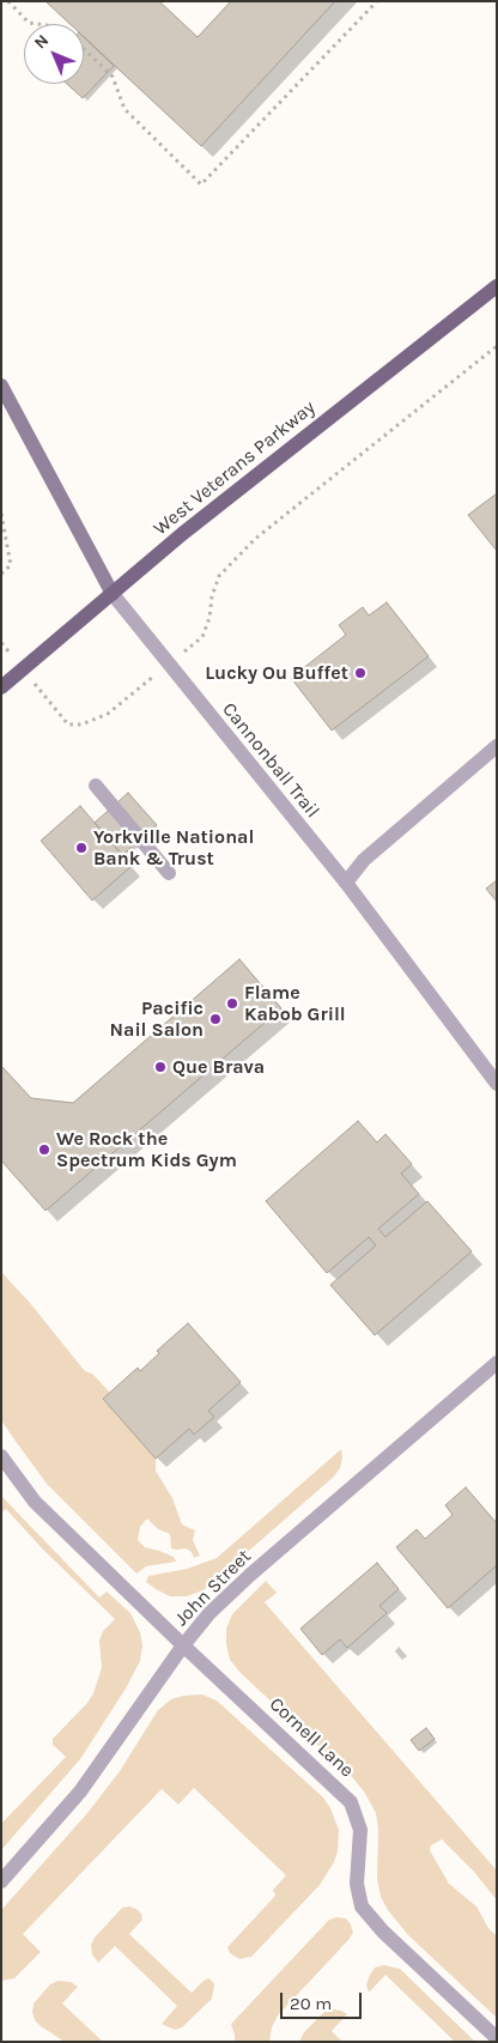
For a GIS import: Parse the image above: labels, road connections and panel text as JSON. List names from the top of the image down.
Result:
{
  "streets": {
    "main road": ["West Veterans Parkway", "Cannonball Trail"],
    "street": ["John Street", "Cornell Lane"]
  },
  "crossings": [
    ["West Veterans Parkway", "Cannonball Trail"],
    ["John Street", "Cornell Lane"]
  ],
  "places": [
    "Lucky Ou Buffet",
    "Yorkville National Bank & Trust",
    "Flame Kabob Grill",
    "Pacific Nail Salon",
    "Que Brava",
    "We Rock the Spectrum Kids Gym"
  ],
  "scale_bar": "20 m",
  "north": "top left"
}
